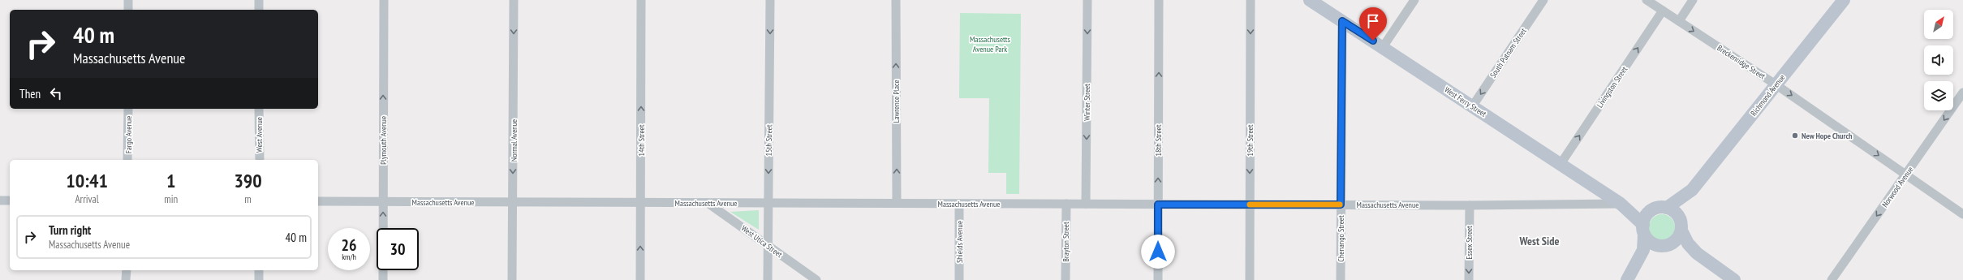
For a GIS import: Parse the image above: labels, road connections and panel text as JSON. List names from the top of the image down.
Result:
{
  "streets": {
    "street": [
      "South Putnam Street",
      "Breckenridge Street",
      "Livingston Street",
      "Richmond Avenue",
      "Lawrence Place",
      "West Ferry Street",
      "Winter Street",
      "Fargo Avenue",
      "West Avenue",
      "Plymouth Avenue",
      "Normal Avenue",
      "14th Street",
      "15th Street",
      "18th Street",
      "19th Street",
      "Norwood Avenue",
      "Massachusetts Avenue",
      "Chenango Street",
      "West Utica Street",
      "Shields Avenue",
      "Brayton Street",
      "Essex Street"
    ]
  },
  "crossings": [
    ["South Putnam Street", "West Ferry Street"],
    ["Breckenridge Street", "Livingston Street"],
    ["Breckenridge Street", "Richmond Avenue"],
    ["Breckenridge Street", "Norwood Avenue"],
    ["Livingston Street", "West Ferry Street"],
    ["Richmond Avenue", "West Ferry Street"],
    ["Lawrence Place", "Massachusetts Avenue"],
    ["West Ferry Street", "Massachusetts Avenue"],
    ["West Ferry Street", "Chenango Street"],
    ["Winter Street", "Massachusetts Avenue"],
    ["Plymouth Avenue", "Massachusetts Avenue"],
    ["Normal Avenue", "Massachusetts Avenue"],
    ["14th Street", "Massachusetts Avenue"],
    ["15th Street", "Massachusetts Avenue"],
    ["15th Street", "West Utica Street"],
    ["18th Street", "Massachusetts Avenue"],
    ["19th Street", "Massachusetts Avenue"],
    ["Massachusetts Avenue", "Chenango Street"],
    ["Massachusetts Avenue", "West Utica Street"],
    ["Massachusetts Avenue", "Shields Avenue"],
    ["Massachusetts Avenue", "Brayton Street"],
    ["Massachusetts Avenue", "Essex Street"]
  ],
  "one_way": [
    "South Putnam Street",
    "Breckenridge Street",
    "Livingston Street",
    "Lawrence Place",
    "Winter Street",
    "Plymouth Avenue",
    "Normal Avenue",
    "14th Street",
    "15th Street",
    "18th Street",
    "19th Street",
    "Norwood Avenue",
    "Essex Street"
  ],
  "districts": ["West Side"],
  "parks": ["Massachusetts Avenue Park"],
  "places": ["New Hope Church"],
  "north": "top right",
  "page": {
    "turn": ["40 m", "Massachusetts Avenue"],
    "then": "Then",
    "eta": [
      "10:41",
      "Arrival",
      "1",
      "min",
      "390",
      "m"
    ],
    "list": [
      {
        "name": "Turn right",
        "note": "Massachusetts Avenue",
        "value": "40 m"
      }
    ],
    "speed": "26 km/h",
    "limit": "30"
  }
}
